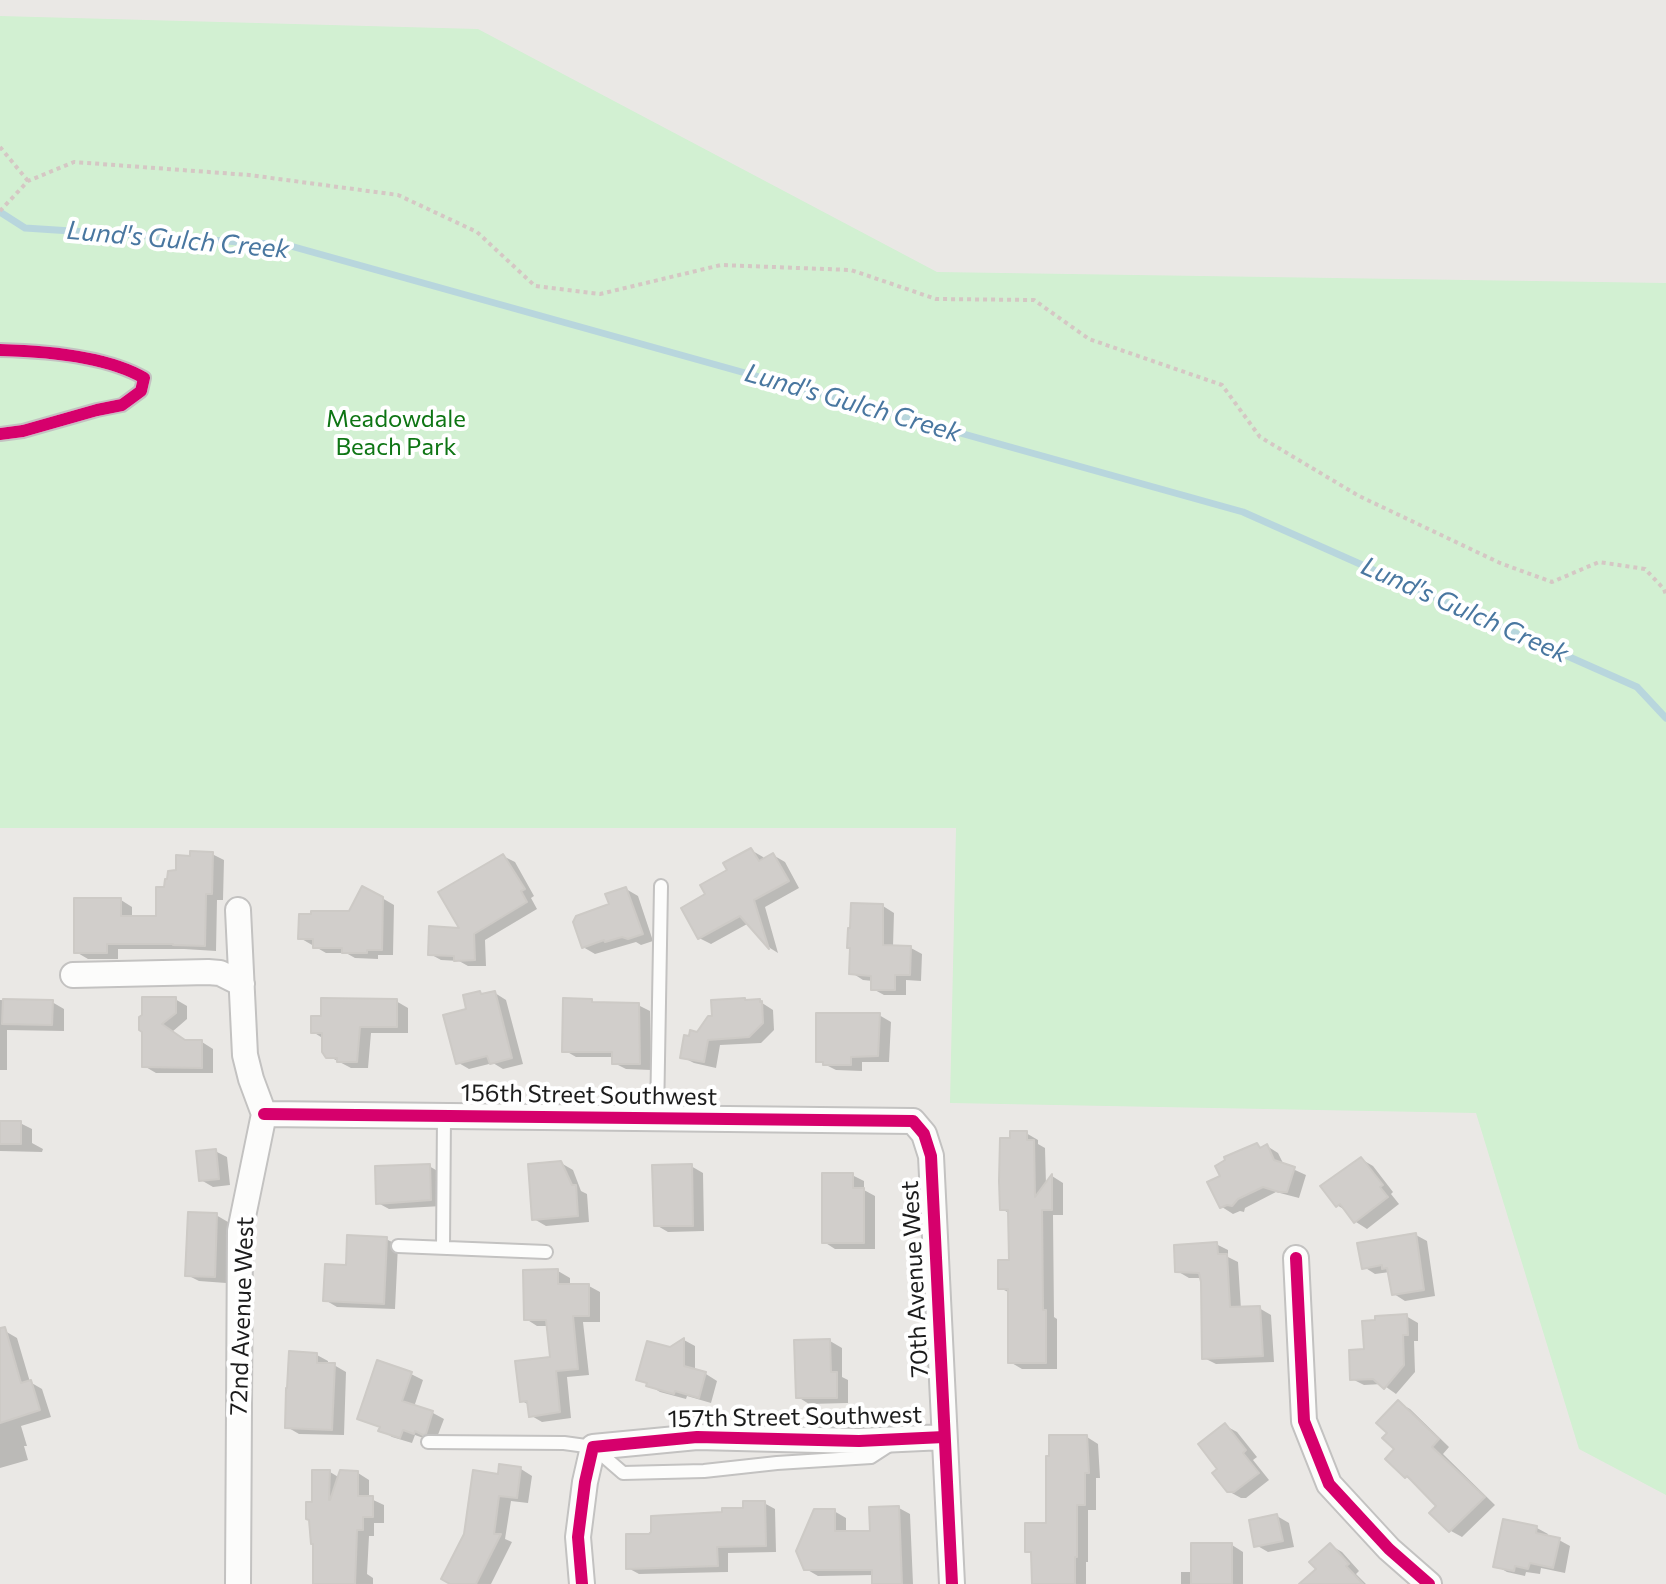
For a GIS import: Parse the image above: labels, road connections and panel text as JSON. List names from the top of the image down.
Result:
{
  "streets": {
    "street": [
      "156th Street Southwest",
      "70th Avenue West",
      "72nd Avenue West",
      "157th Street Southwest"
    ]
  },
  "crossings": [
    ["156th Street Southwest", "70th Avenue West"],
    ["156th Street Southwest", "72nd Avenue West"],
    ["70th Avenue West", "157th Street Southwest"]
  ],
  "water": ["Lund's Gulch Creek"],
  "parks": ["Meadowdale Beach Park"]
}
